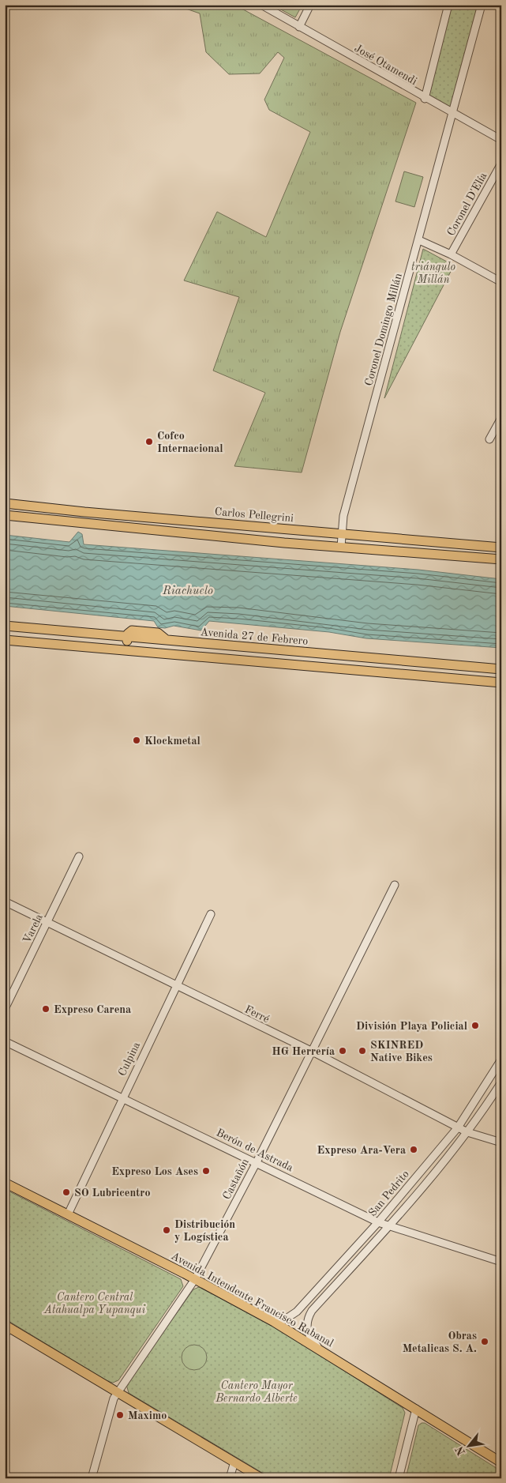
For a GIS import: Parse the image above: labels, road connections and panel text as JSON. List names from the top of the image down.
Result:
{
  "streets": {
    "main road": ["Carlos Pellegrini", "Avenida 27 de Febrero", "Avenida Intendente Francisco Rabanal"],
    "street": [
      "José Otamendi",
      "Coronel D'Elía",
      "Coronel Domingo Millán",
      "Varela",
      "Ferré",
      "Culpina",
      "Berón de Astrada",
      "Castañón",
      "San Pedrito"
    ]
  },
  "crossings": [
    ["José Otamendi", "Coronel Domingo Millán"],
    ["Coronel Domingo Millán", "Carlos Pellegrini"],
    ["Varela", "Ferré"],
    ["Ferré", "Culpina"],
    ["Ferré", "Castañón"],
    ["Ferré", "San Pedrito"],
    ["Culpina", "Berón de Astrada"],
    ["Culpina", "Avenida Intendente Francisco Rabanal"],
    ["Berón de Astrada", "Castañón"],
    ["Berón de Astrada", "San Pedrito"],
    ["Castañón", "Avenida Intendente Francisco Rabanal"],
    ["San Pedrito", "Avenida Intendente Francisco Rabanal"]
  ],
  "water": ["Riachuelo"],
  "parks": ["triángulo Millán", "Cantero Central Atahualpa Yupanqui", "Cantero Mayor Bernardo Alberte"],
  "places": [
    "Cofco Internacional",
    "Klockmetal",
    "Expreso Carena",
    "División Playa Policial",
    "HG Herrería",
    "SKINRED Native Bikes",
    "Expreso Ara-Vera",
    "Expreso Los Ases",
    "SO Lubricentro",
    "Distribución y Logística",
    "Obras Metalicas S. A.",
    "Maximo"
  ],
  "north": "bottom left"
}
